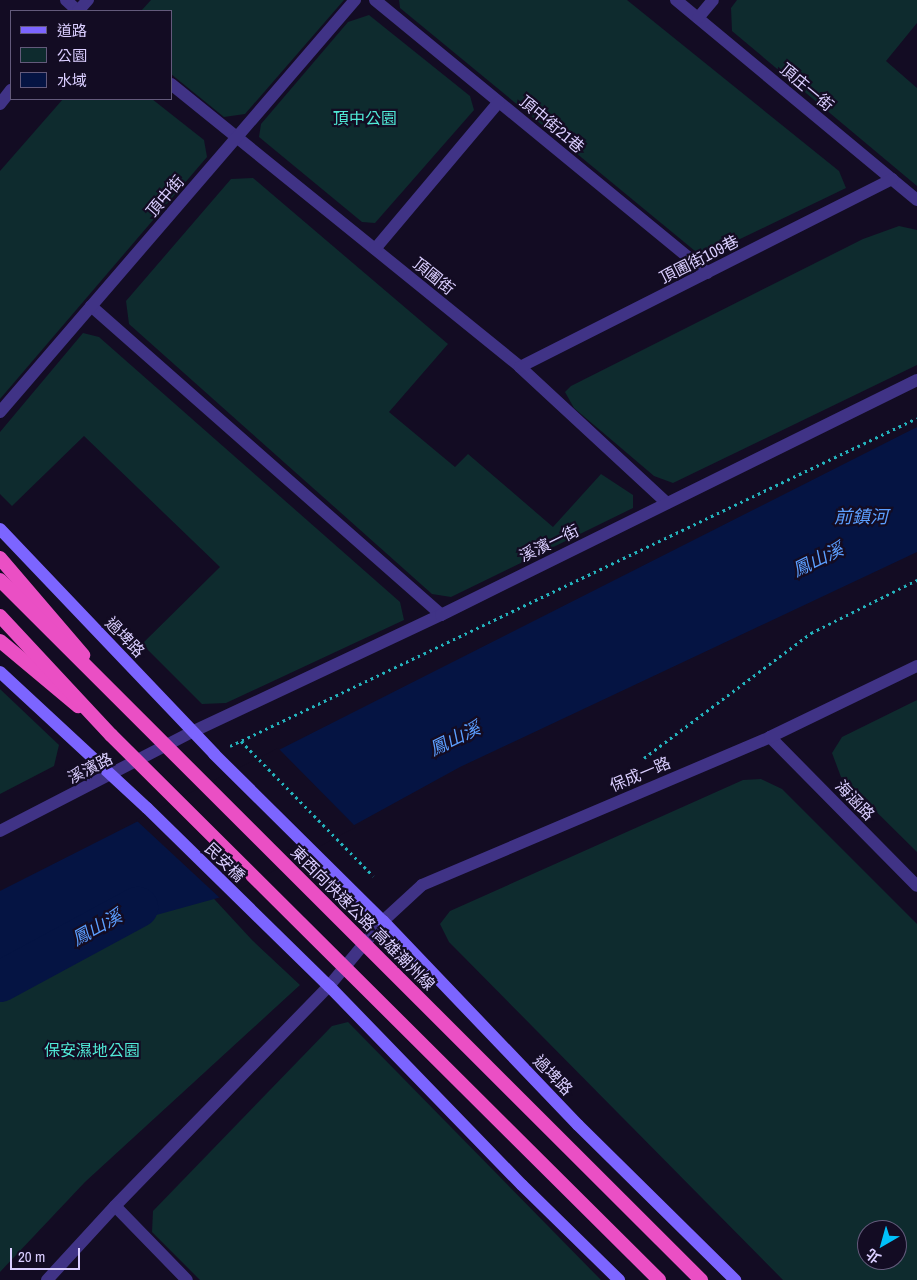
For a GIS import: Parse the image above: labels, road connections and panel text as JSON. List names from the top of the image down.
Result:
{
  "streets": {
    "highway": ["東西向快速公路 高雄潮州線"],
    "main road": ["過埤路", "民安橋"],
    "street": [
      "頂庄一街",
      "頂中街21巷",
      "頂中街",
      "頂圃街109巷",
      "頂圃街",
      "溪濱一街",
      "溪濱路",
      "保成一路",
      "海涵路"
    ]
  },
  "crossings": [
    ["頂庄一街", "頂圃街109巷"],
    ["頂中街21巷", "頂圃街109巷"],
    ["頂中街", "頂圃街"],
    ["頂圃街109巷", "頂圃街"],
    ["頂圃街", "溪濱一街"],
    ["溪濱一街", "過埤路"],
    ["溪濱一街", "溪濱路"],
    ["過埤路", "溪濱路"],
    ["過埤路", "保成一路"],
    ["溪濱路", "民安橋"],
    ["保成一路", "海涵路"],
    ["保成一路", "民安橋"]
  ],
  "water": ["前鎮河", "鳳山溪"],
  "parks": ["頂中公園", "保安濕地公園"],
  "legend": ["道路", "公園", "水域"],
  "scale_bar": "20 m",
  "north": "bottom left"
}
